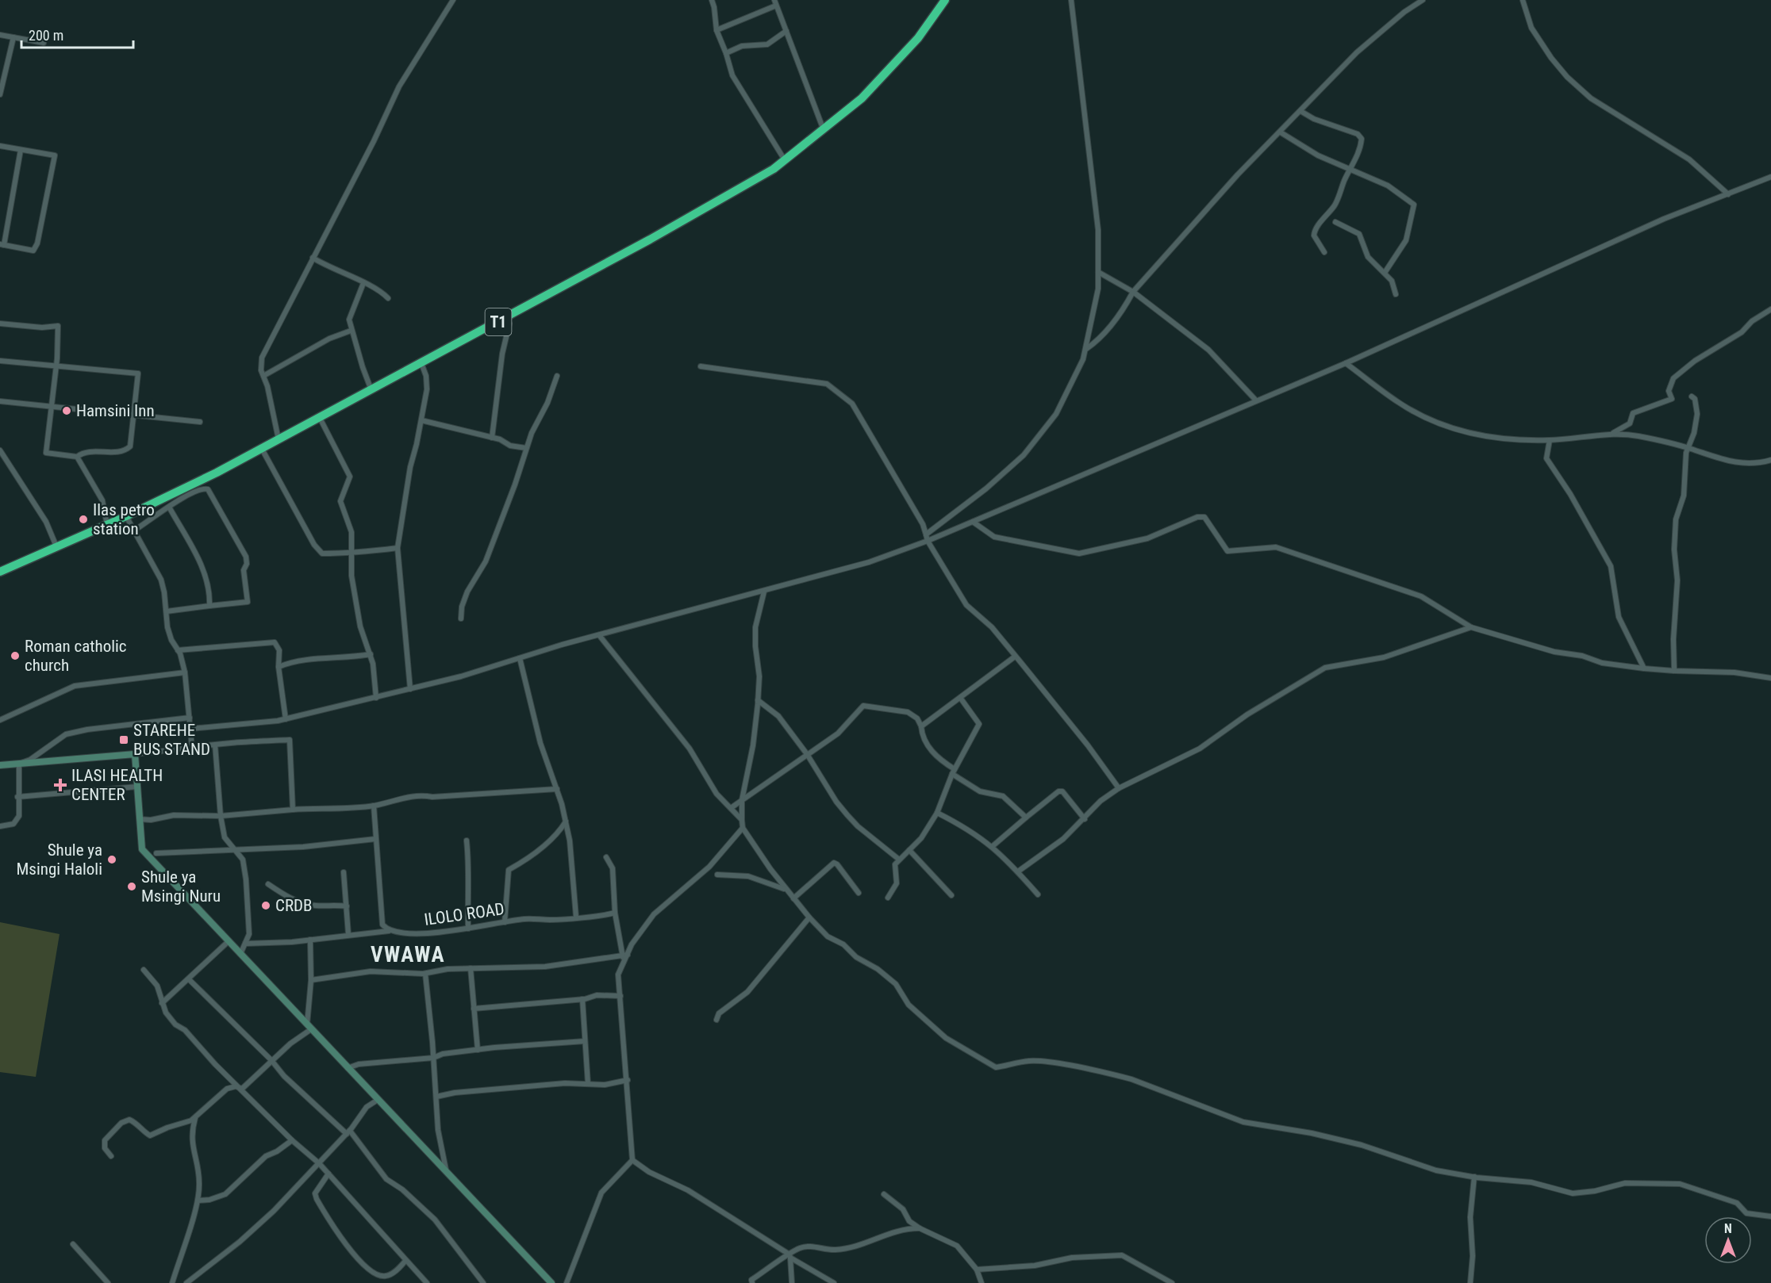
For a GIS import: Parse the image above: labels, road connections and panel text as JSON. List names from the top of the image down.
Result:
{
  "streets": {
    "highway": ["T1"],
    "street": ["ILOLO ROAD"]
  },
  "districts": ["VWAWA"],
  "places": {
    "other": [
      "Hamsini Inn",
      "Ilas petro station",
      "Roman catholic church",
      "Shule ya Msingi Haloli",
      "Shule ya Msingi Nuru",
      "CRDB"
    ],
    "transit": ["STAREHE BUS STAND"],
    "health": ["ILASI HEALTH CENTER"]
  },
  "scale_bar": "200 m",
  "north": "top"
}
